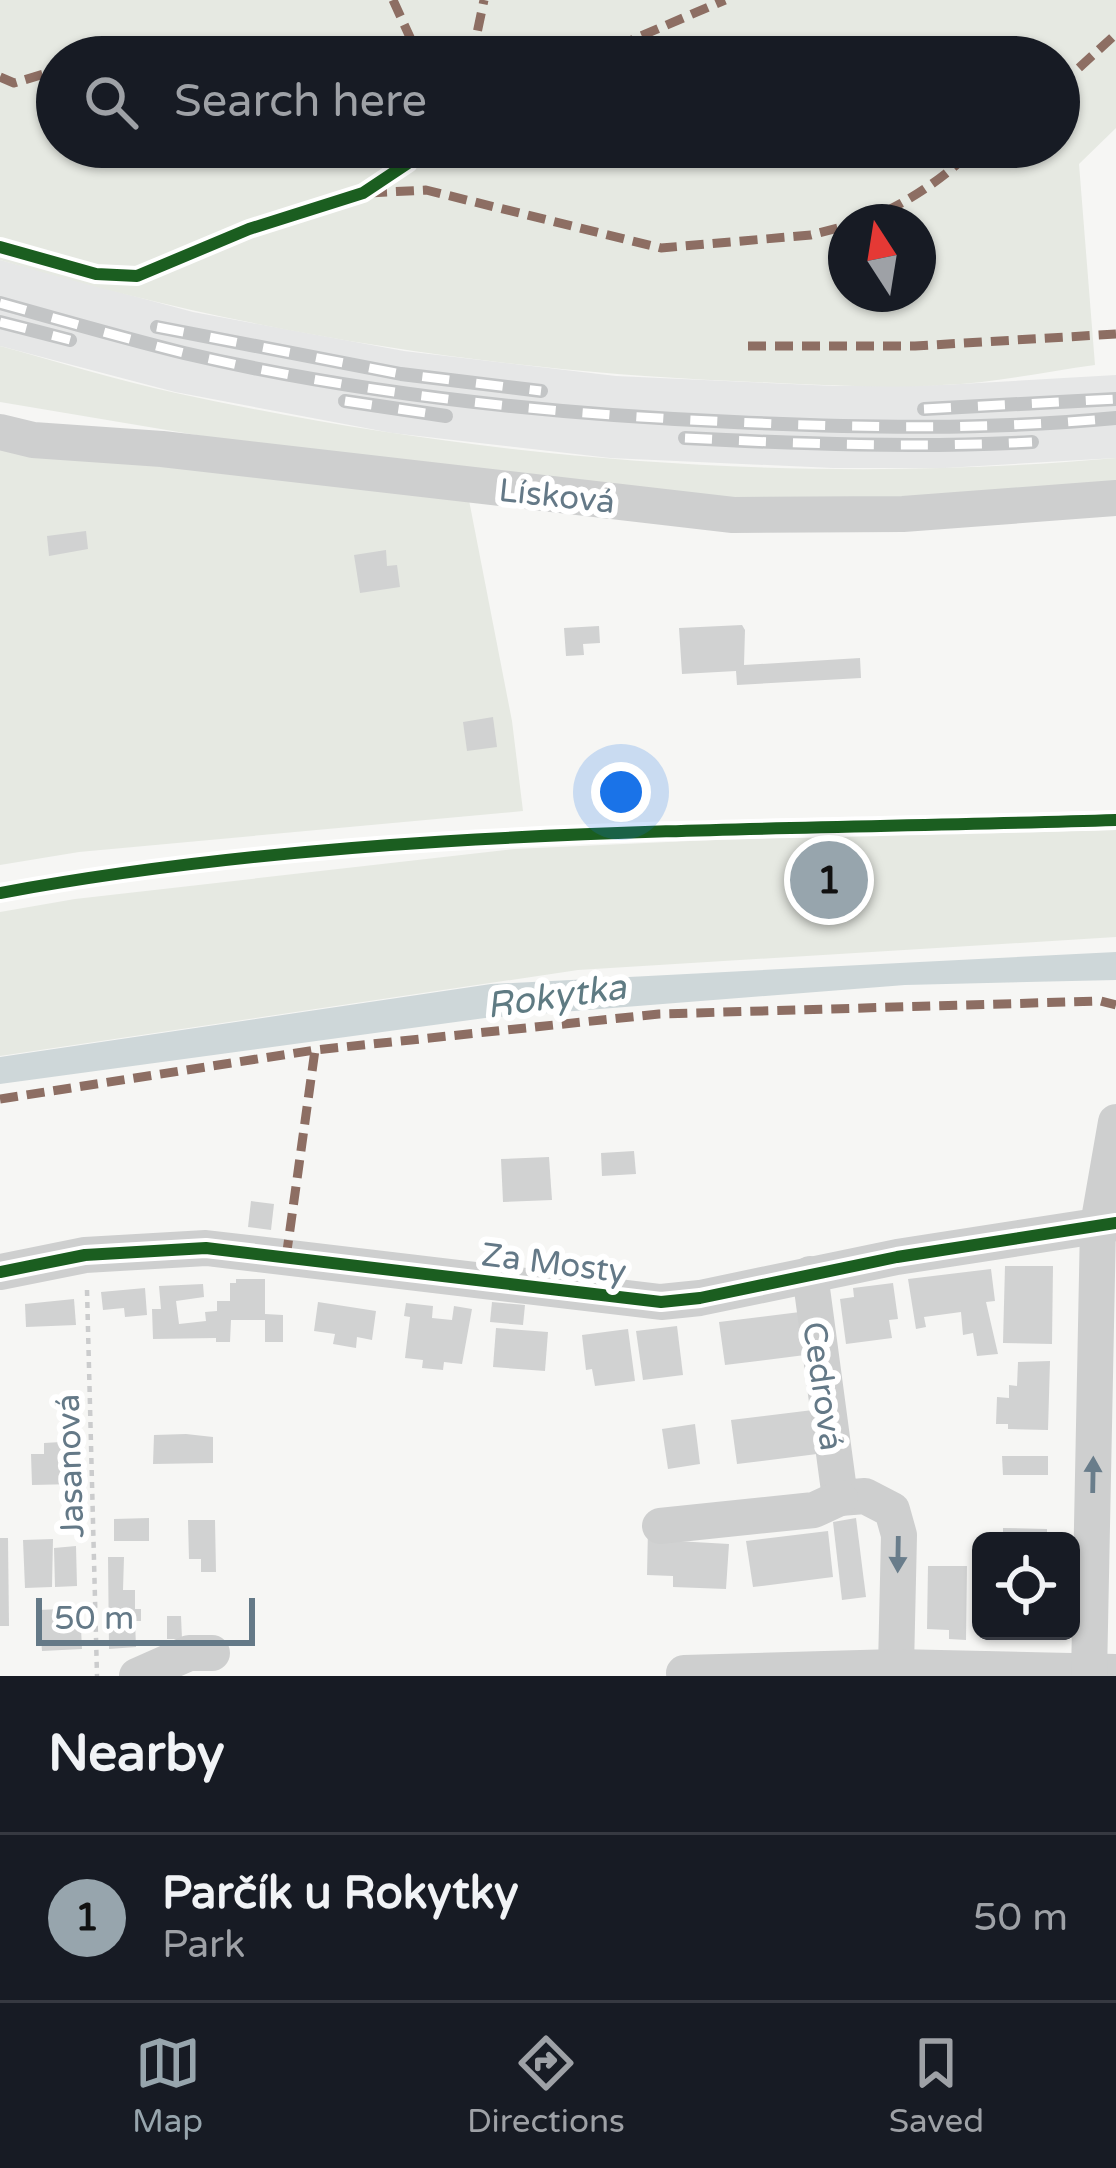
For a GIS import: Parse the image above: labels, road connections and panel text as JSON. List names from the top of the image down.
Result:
{
  "streets": {
    "street": ["Lísková", "Za Mosty", "Cedrová"],
    "path": ["Jasanová"]
  },
  "crossings": [
    ["Za Mosty", "Cedrová"],
    ["Za Mosty", "Jasanová"]
  ],
  "water": ["Rokytka"],
  "scale_bar": "50 m",
  "north": "top",
  "page": {
    "search": "Search here",
    "pins": "1",
    "scale": "50 m",
    "heading": "Nearby",
    "list": [
      {
        "mark": "1",
        "name": "Parčík u Rokytky",
        "note": "Park",
        "value": "50 m"
      }
    ],
    "nav": ["Map", "Directions", "Saved"]
  }
}
